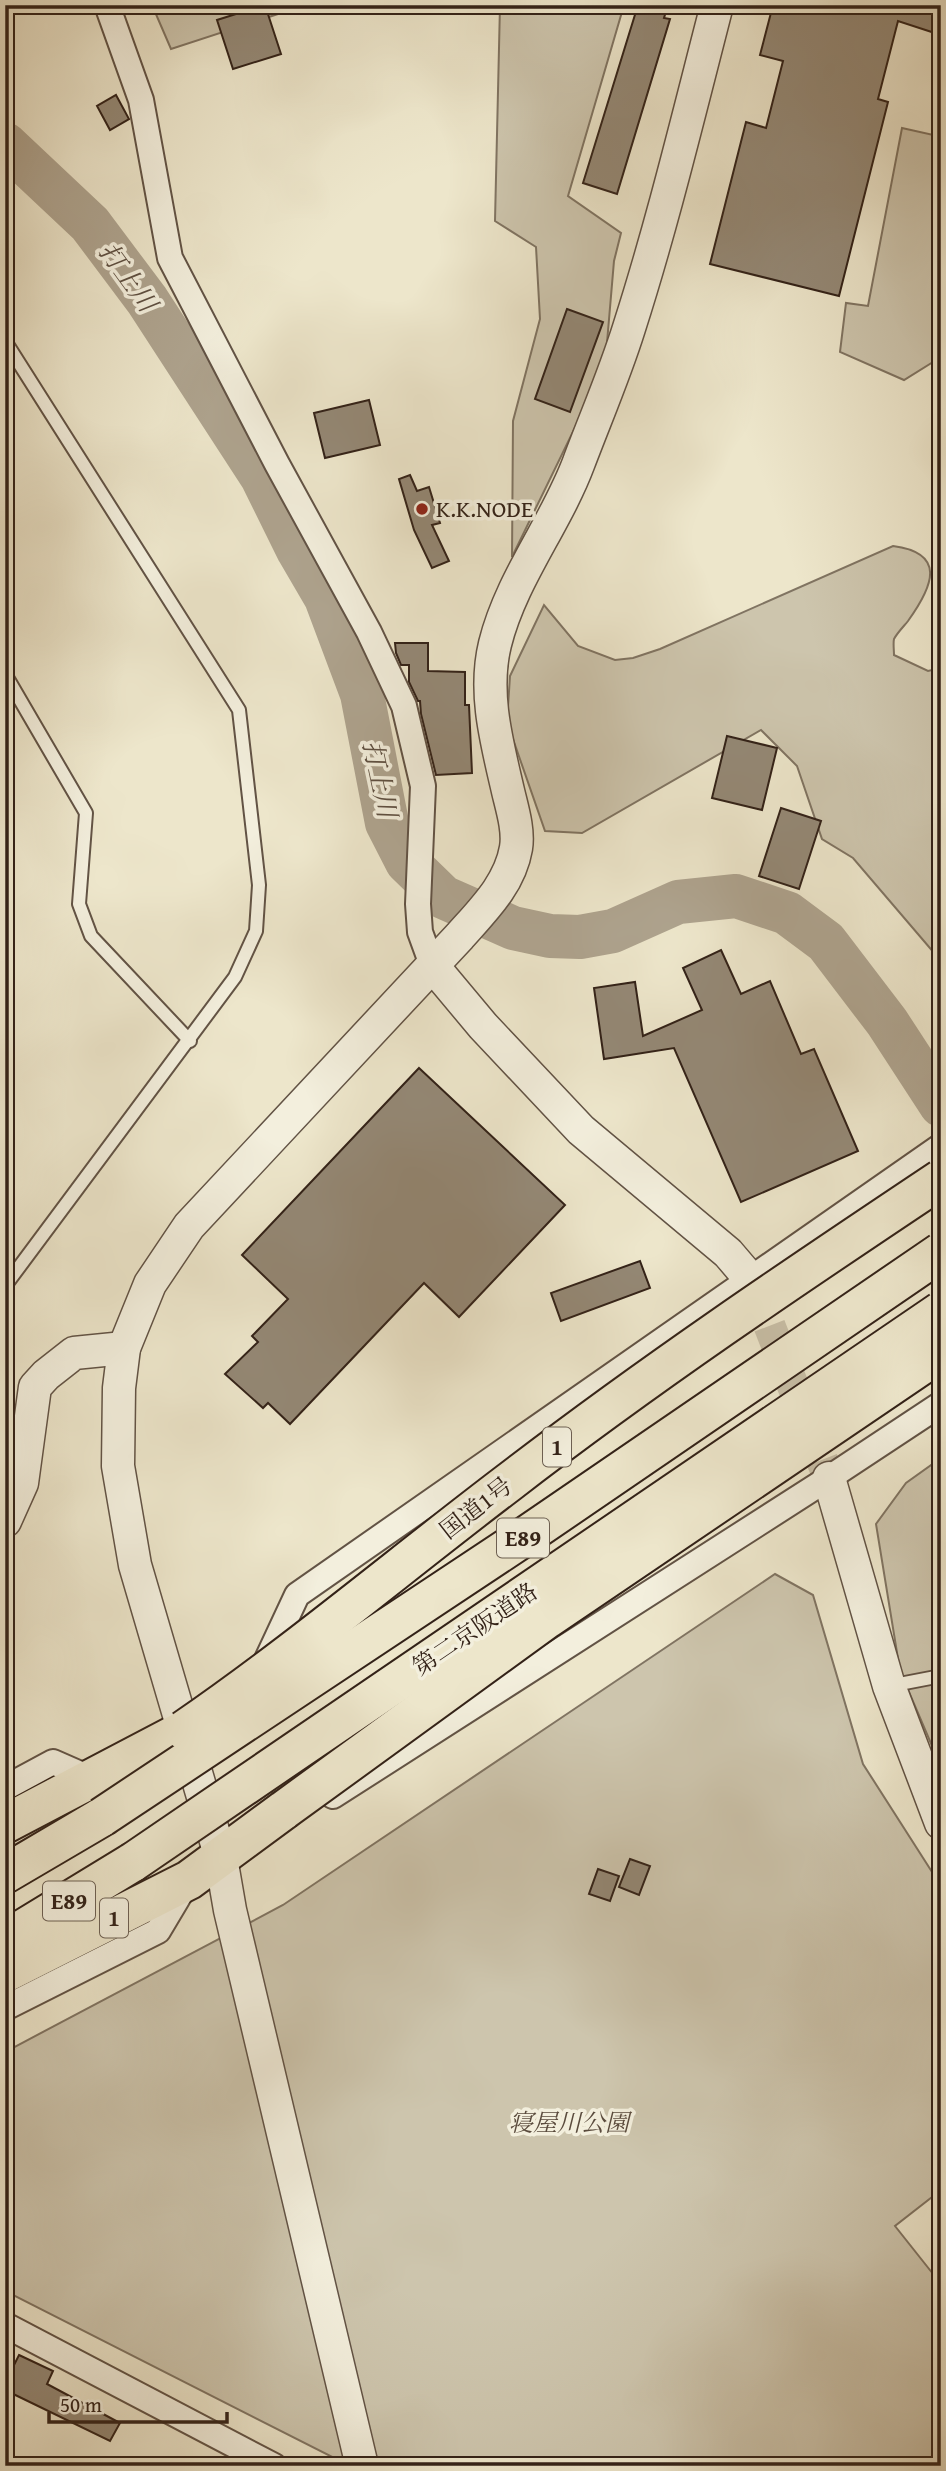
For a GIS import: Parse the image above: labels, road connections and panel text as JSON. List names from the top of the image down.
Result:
{
  "streets": {
    "highway": [
      "1",
      "国道1号",
      "E89",
      "第二京阪道路"
    ]
  },
  "water": ["打上川"],
  "parks": ["寝屋川公園"],
  "places": ["K.K.NODE"],
  "scale_bar": "50 m"
}
